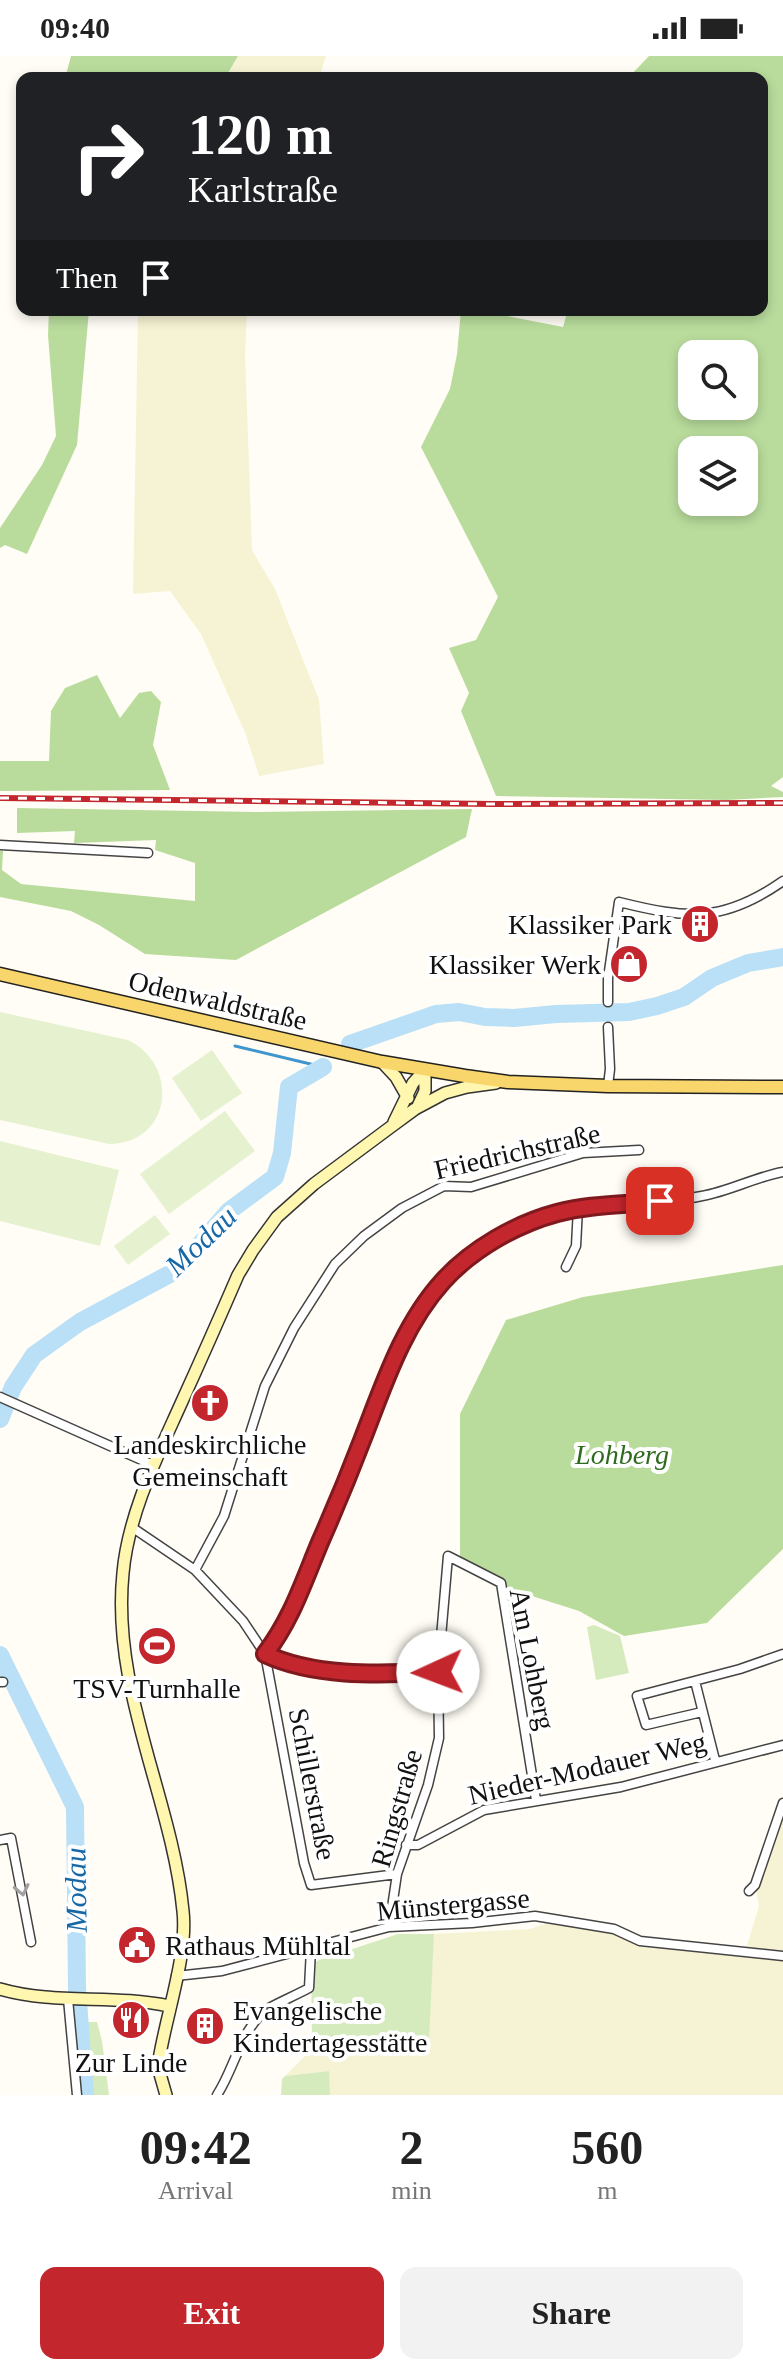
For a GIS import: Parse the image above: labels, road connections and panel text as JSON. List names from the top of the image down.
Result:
{
  "streets": {
    "main road": ["Odenwaldstraße"],
    "street": [
      "Friedrichstraße",
      "Am Lohberg",
      "Nieder-Modauer Weg",
      "Schillerstraße",
      "Ringstraße",
      "Münstergasse"
    ]
  },
  "crossings": [
    ["Am Lohberg", "Nieder-Modauer Weg"],
    ["Am Lohberg", "Ringstraße"],
    ["Nieder-Modauer Weg", "Ringstraße"],
    ["Schillerstraße", "Ringstraße"],
    ["Ringstraße", "Münstergasse"]
  ],
  "water": ["Modau"],
  "parks": ["Lohberg"],
  "places": {
    "building": ["Klassiker Park", "Evangelische Kindertagesstätte"],
    "shop": ["Klassiker Werk"],
    "church": ["Landeskirchliche Gemeinschaft"],
    "sports": ["TSV-Turnhalle"],
    "public building": ["Rathaus Mühltal"],
    "restaurant": ["Zur Linde"]
  },
  "page": {
    "status": "09:40",
    "turn": ["120 m", "Karlstraße"],
    "then": "Then",
    "eta": [
      "09:42",
      "Arrival",
      "2",
      "min",
      "560",
      "m"
    ],
    "buttons": ["Exit", "Share"]
  }
}
